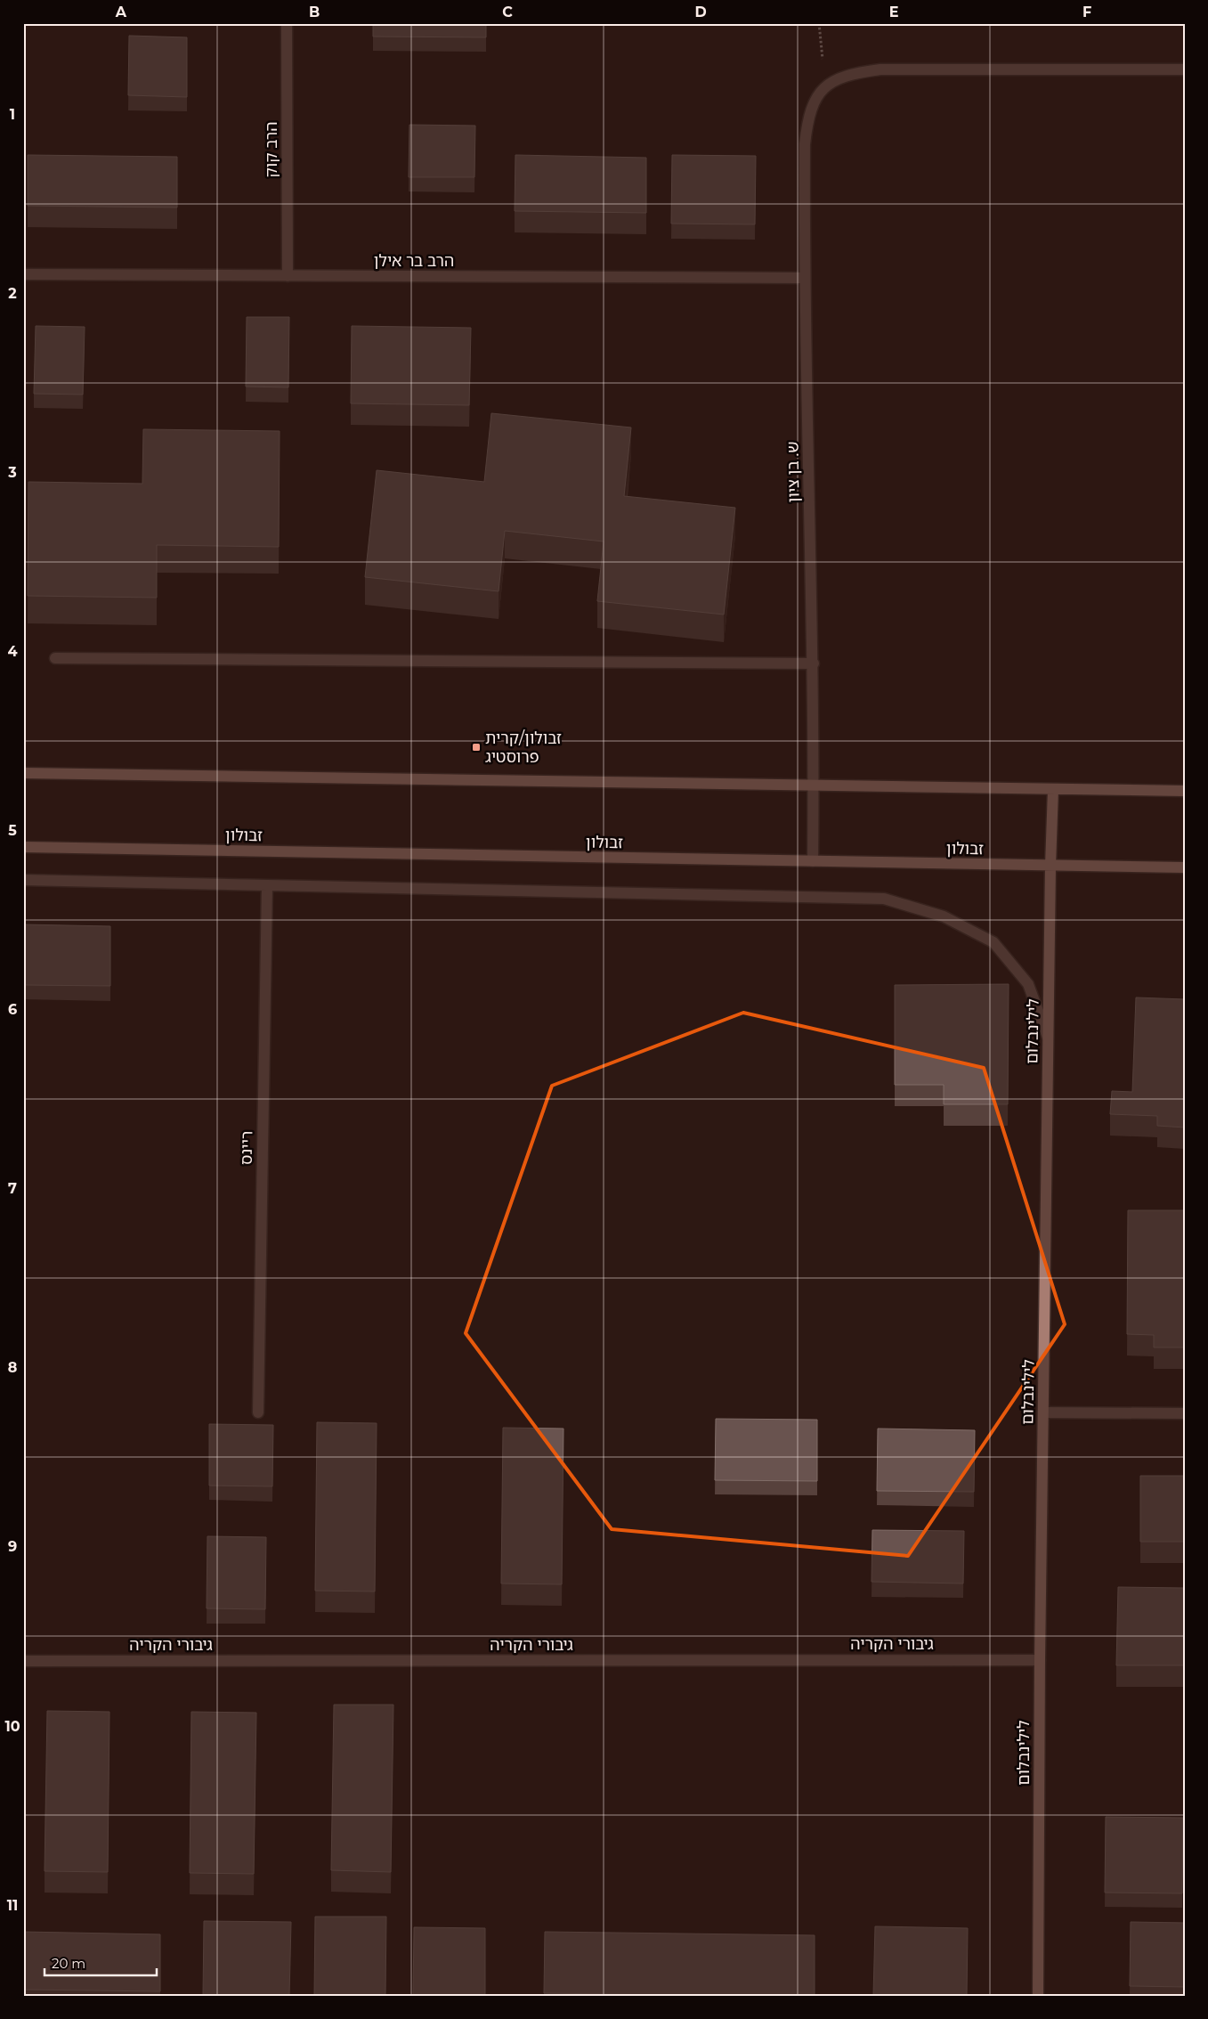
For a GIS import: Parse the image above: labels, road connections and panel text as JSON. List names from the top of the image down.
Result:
{
  "streets": {
    "main road": ["זבולון", "לילינבלום"],
    "street": [
      "הרב קוק",
      "הרב בר אילן",
      "ש. בן ציון",
      "ריינס",
      "גיבורי הקריה"
    ]
  },
  "crossings": [
    ["הרב קוק", "הרב בר אילן"],
    ["הרב בר אילן", "ש. בן ציון"],
    ["ש. בן ציון", "זבולון"],
    ["זבולון", "לילינבלום"],
    ["לילינבלום", "גיבורי הקריה"]
  ],
  "places": {
    "transit": ["זבולון/קרית פרוסטיג"]
  },
  "scale_bar": "20 m",
  "grid": {
    "columns": [
      "A",
      "B",
      "C",
      "D",
      "E",
      "F"
    ],
    "rows": [
      "1",
      "2",
      "3",
      "4",
      "5",
      "6",
      "7",
      "8",
      "9",
      "10",
      "11"
    ]
  }
}
